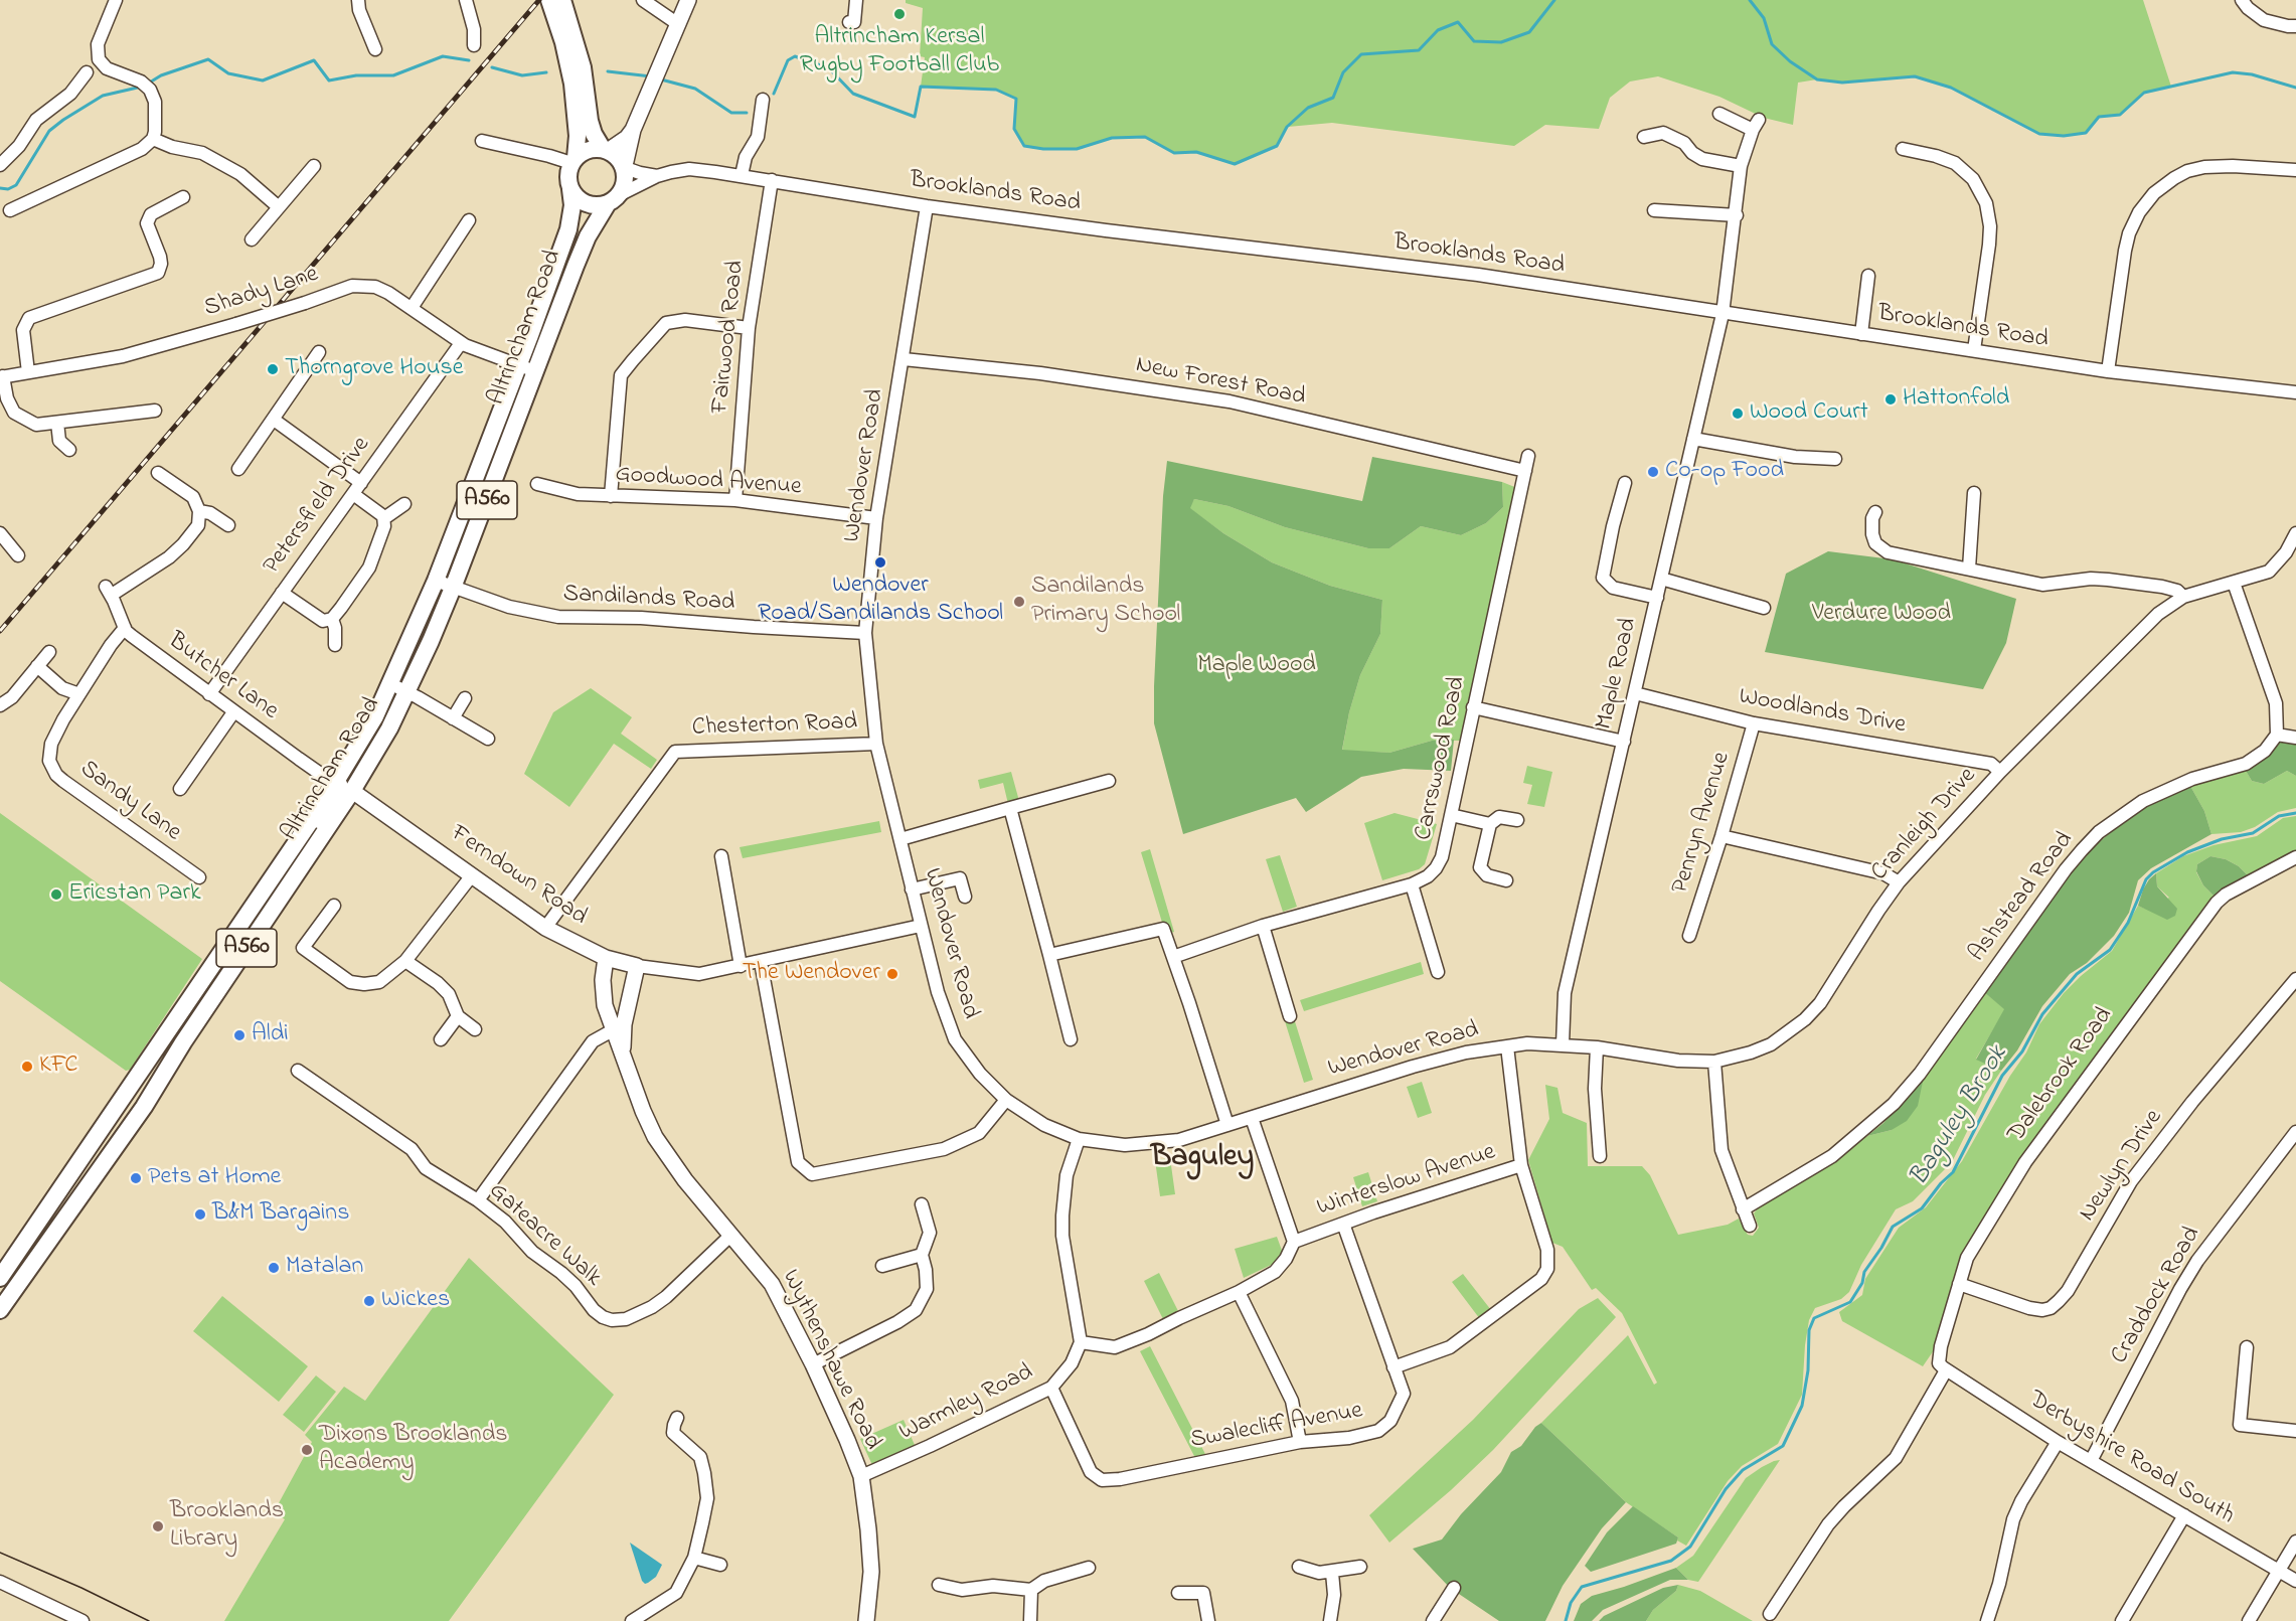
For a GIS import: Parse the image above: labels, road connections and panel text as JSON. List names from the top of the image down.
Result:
{
  "streets": {
    "highway": ["Altrincham Road", "A560"],
    "main road": ["Ferndown Road", "Wythenshawe Road"],
    "street": [
      "Brooklands Road",
      "Shady Lane",
      "Fairwood Road",
      "New Forest Road",
      "Wendover Road",
      "Goodwood Avenue",
      "Petersfield Drive",
      "Sandilands Road",
      "Maple Road",
      "Butcher Lane",
      "Woodlands Drive",
      "Chesterton Road",
      "Carrswood Road",
      "Sandy Lane",
      "Penryn Avenue",
      "Cranleigh Drive",
      "Ashstead Road",
      "Dalebrook Road",
      "Newlyn Drive",
      "Winterslow Avenue",
      "Gateacre Walk",
      "Craddock Road",
      "Warmley Road",
      "Swalecliff Avenue",
      "Derbyshire Road South"
    ]
  },
  "crossings": [
    ["Brooklands Road", "Altrincham Road"],
    ["Brooklands Road", "Fairwood Road"],
    ["Brooklands Road", "Wendover Road"],
    ["Brooklands Road", "A560"],
    ["Brooklands Road", "Maple Road"],
    ["Shady Lane", "Altrincham Road"],
    ["Shady Lane", "Petersfield Drive"],
    ["Altrincham Road", "A560"],
    ["Altrincham Road", "Sandilands Road"],
    ["Altrincham Road", "Butcher Lane"],
    ["Altrincham Road", "Ferndown Road"],
    ["Fairwood Road", "Goodwood Avenue"],
    ["New Forest Road", "Wendover Road"],
    ["New Forest Road", "Carrswood Road"],
    ["Wendover Road", "Goodwood Avenue"],
    ["Wendover Road", "Sandilands Road"],
    ["Wendover Road", "Maple Road"],
    ["Wendover Road", "Chesterton Road"],
    ["Wendover Road", "Cranleigh Drive"],
    ["Wendover Road", "Ferndown Road"],
    ["Wendover Road", "Winterslow Avenue"],
    ["Petersfield Drive", "Butcher Lane"],
    ["Maple Road", "Woodlands Drive"],
    ["Maple Road", "Cranleigh Drive"],
    ["Butcher Lane", "Sandy Lane"],
    ["Butcher Lane", "Ferndown Road"],
    ["Woodlands Drive", "Penryn Avenue"],
    ["Woodlands Drive", "Cranleigh Drive"],
    ["Chesterton Road", "Ferndown Road"],
    ["Ferndown Road", "Wythenshawe Road"],
    ["Dalebrook Road", "Newlyn Drive"],
    ["Dalebrook Road", "Derbyshire Road South"],
    ["Winterslow Avenue", "Swalecliff Avenue"],
    ["Gateacre Walk", "Wythenshawe Road"],
    ["Craddock Road", "Derbyshire Road South"],
    ["Wythenshawe Road", "Warmley Road"],
    ["Warmley Road", "Swalecliff Avenue"]
  ],
  "districts": ["Baguley"],
  "water": ["Baguley Brook"],
  "parks": ["Verdure Wood", "Maple Wood"],
  "places": [
    "Altrincham Kersal Rugby Football Club",
    "Thorngrove House",
    "Hattonfold",
    "Wood Court",
    "Co-op Food",
    "Wendover Road/Sandilands School",
    "Sandilands Primary School",
    "Ericstan Park",
    "The Wendover",
    "Aldi",
    "KFC",
    "Pets at Home",
    "B&M Bargains",
    "Matalan",
    "Wickes",
    "Dixons Brooklands Academy",
    "Brooklands Library"
  ]
}
